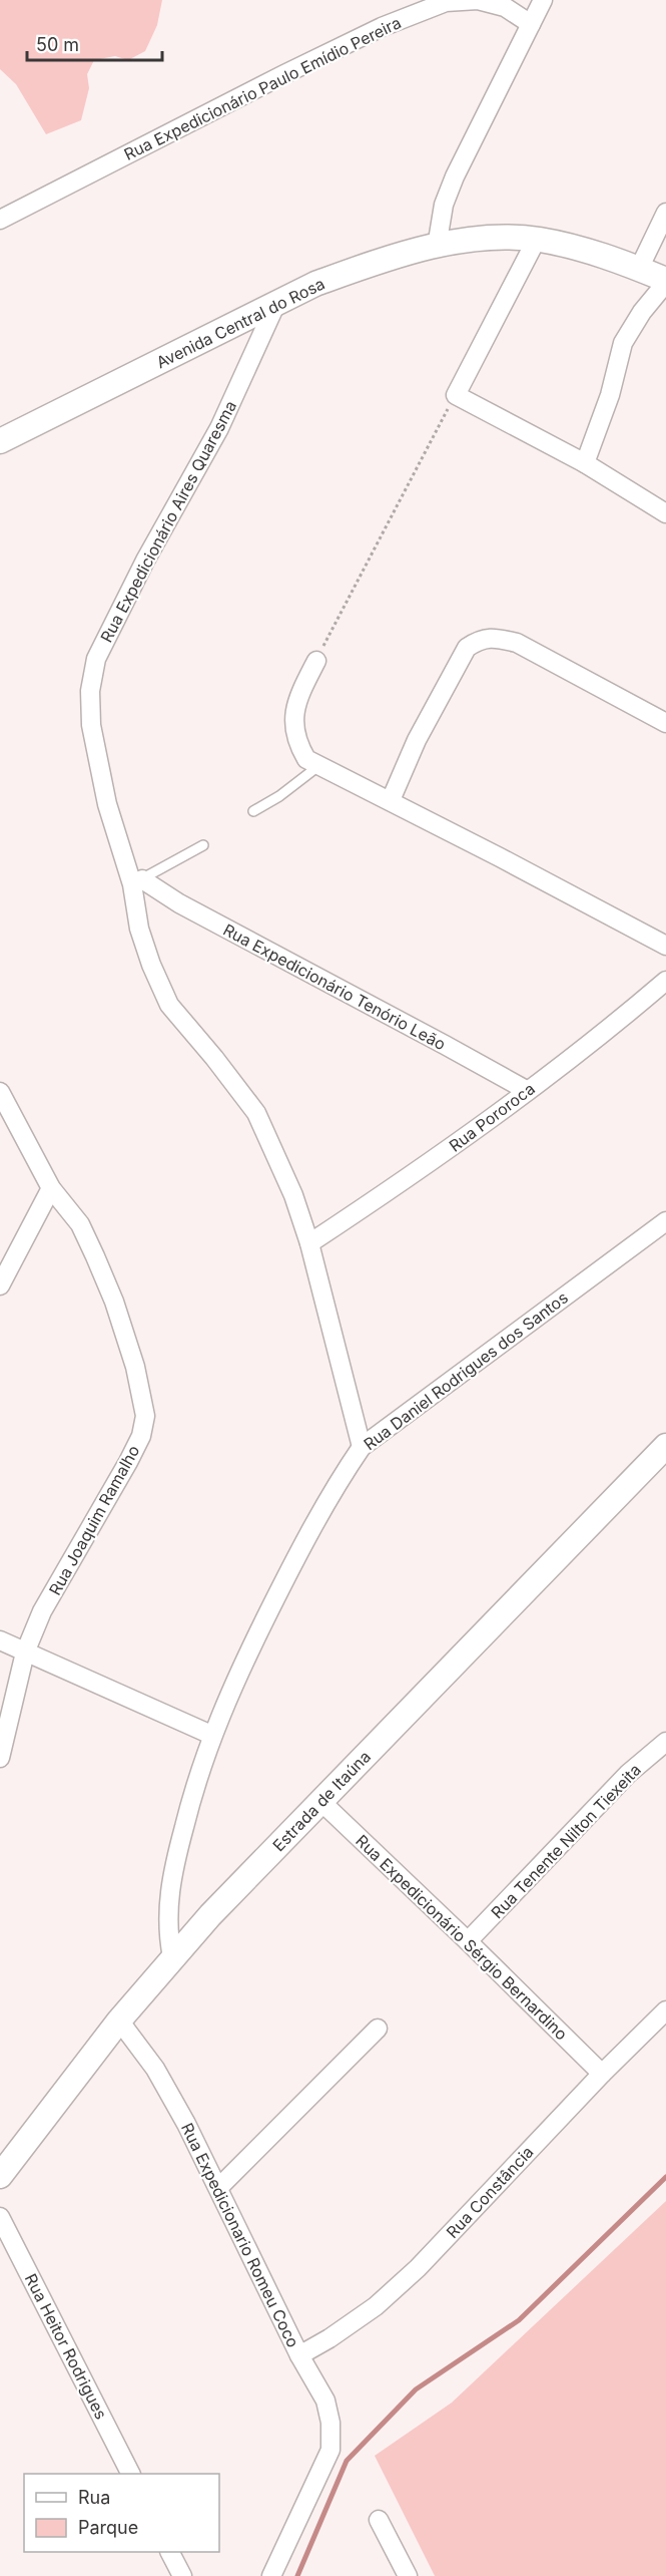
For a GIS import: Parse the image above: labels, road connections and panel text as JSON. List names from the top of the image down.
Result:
{
  "streets": {
    "street": [
      "Rua Expedicionário Paulo Emídio Pereira",
      "Avenida Central do Rosa",
      "Rua Expedicionário Aires Quaresma",
      "Rua Expedicionário Tenório Leão",
      "Rua Pororoca",
      "Rua Daniel Rodrigues dos Santos",
      "Rua Joaquim Ramalho",
      "Estrada de Itaúna",
      "Rua Tenente Nilton Tiexeita",
      "Rua Expedicionário Sérgio Bernardino",
      "Rua Constância",
      "Rua Expedicionario Romeu Coco",
      "Rua Heitor Rodrigues"
    ]
  },
  "crossings": [
    ["Avenida Central do Rosa", "Rua Expedicionário Aires Quaresma"],
    ["Rua Expedicionário Aires Quaresma", "Rua Expedicionário Tenório Leão"],
    ["Rua Expedicionário Aires Quaresma", "Rua Pororoca"],
    ["Rua Expedicionário Aires Quaresma", "Rua Daniel Rodrigues dos Santos"],
    ["Rua Expedicionário Tenório Leão", "Rua Pororoca"],
    ["Rua Daniel Rodrigues dos Santos", "Estrada de Itaúna"],
    ["Estrada de Itaúna", "Rua Expedicionário Sérgio Bernardino"],
    ["Estrada de Itaúna", "Rua Expedicionario Romeu Coco"],
    ["Rua Tenente Nilton Tiexeita", "Rua Expedicionário Sérgio Bernardino"],
    ["Rua Expedicionário Sérgio Bernardino", "Rua Constância"],
    ["Rua Constância", "Rua Expedicionario Romeu Coco"]
  ],
  "legend": ["Rua", "Parque"],
  "scale_bar": "50 m"
}
